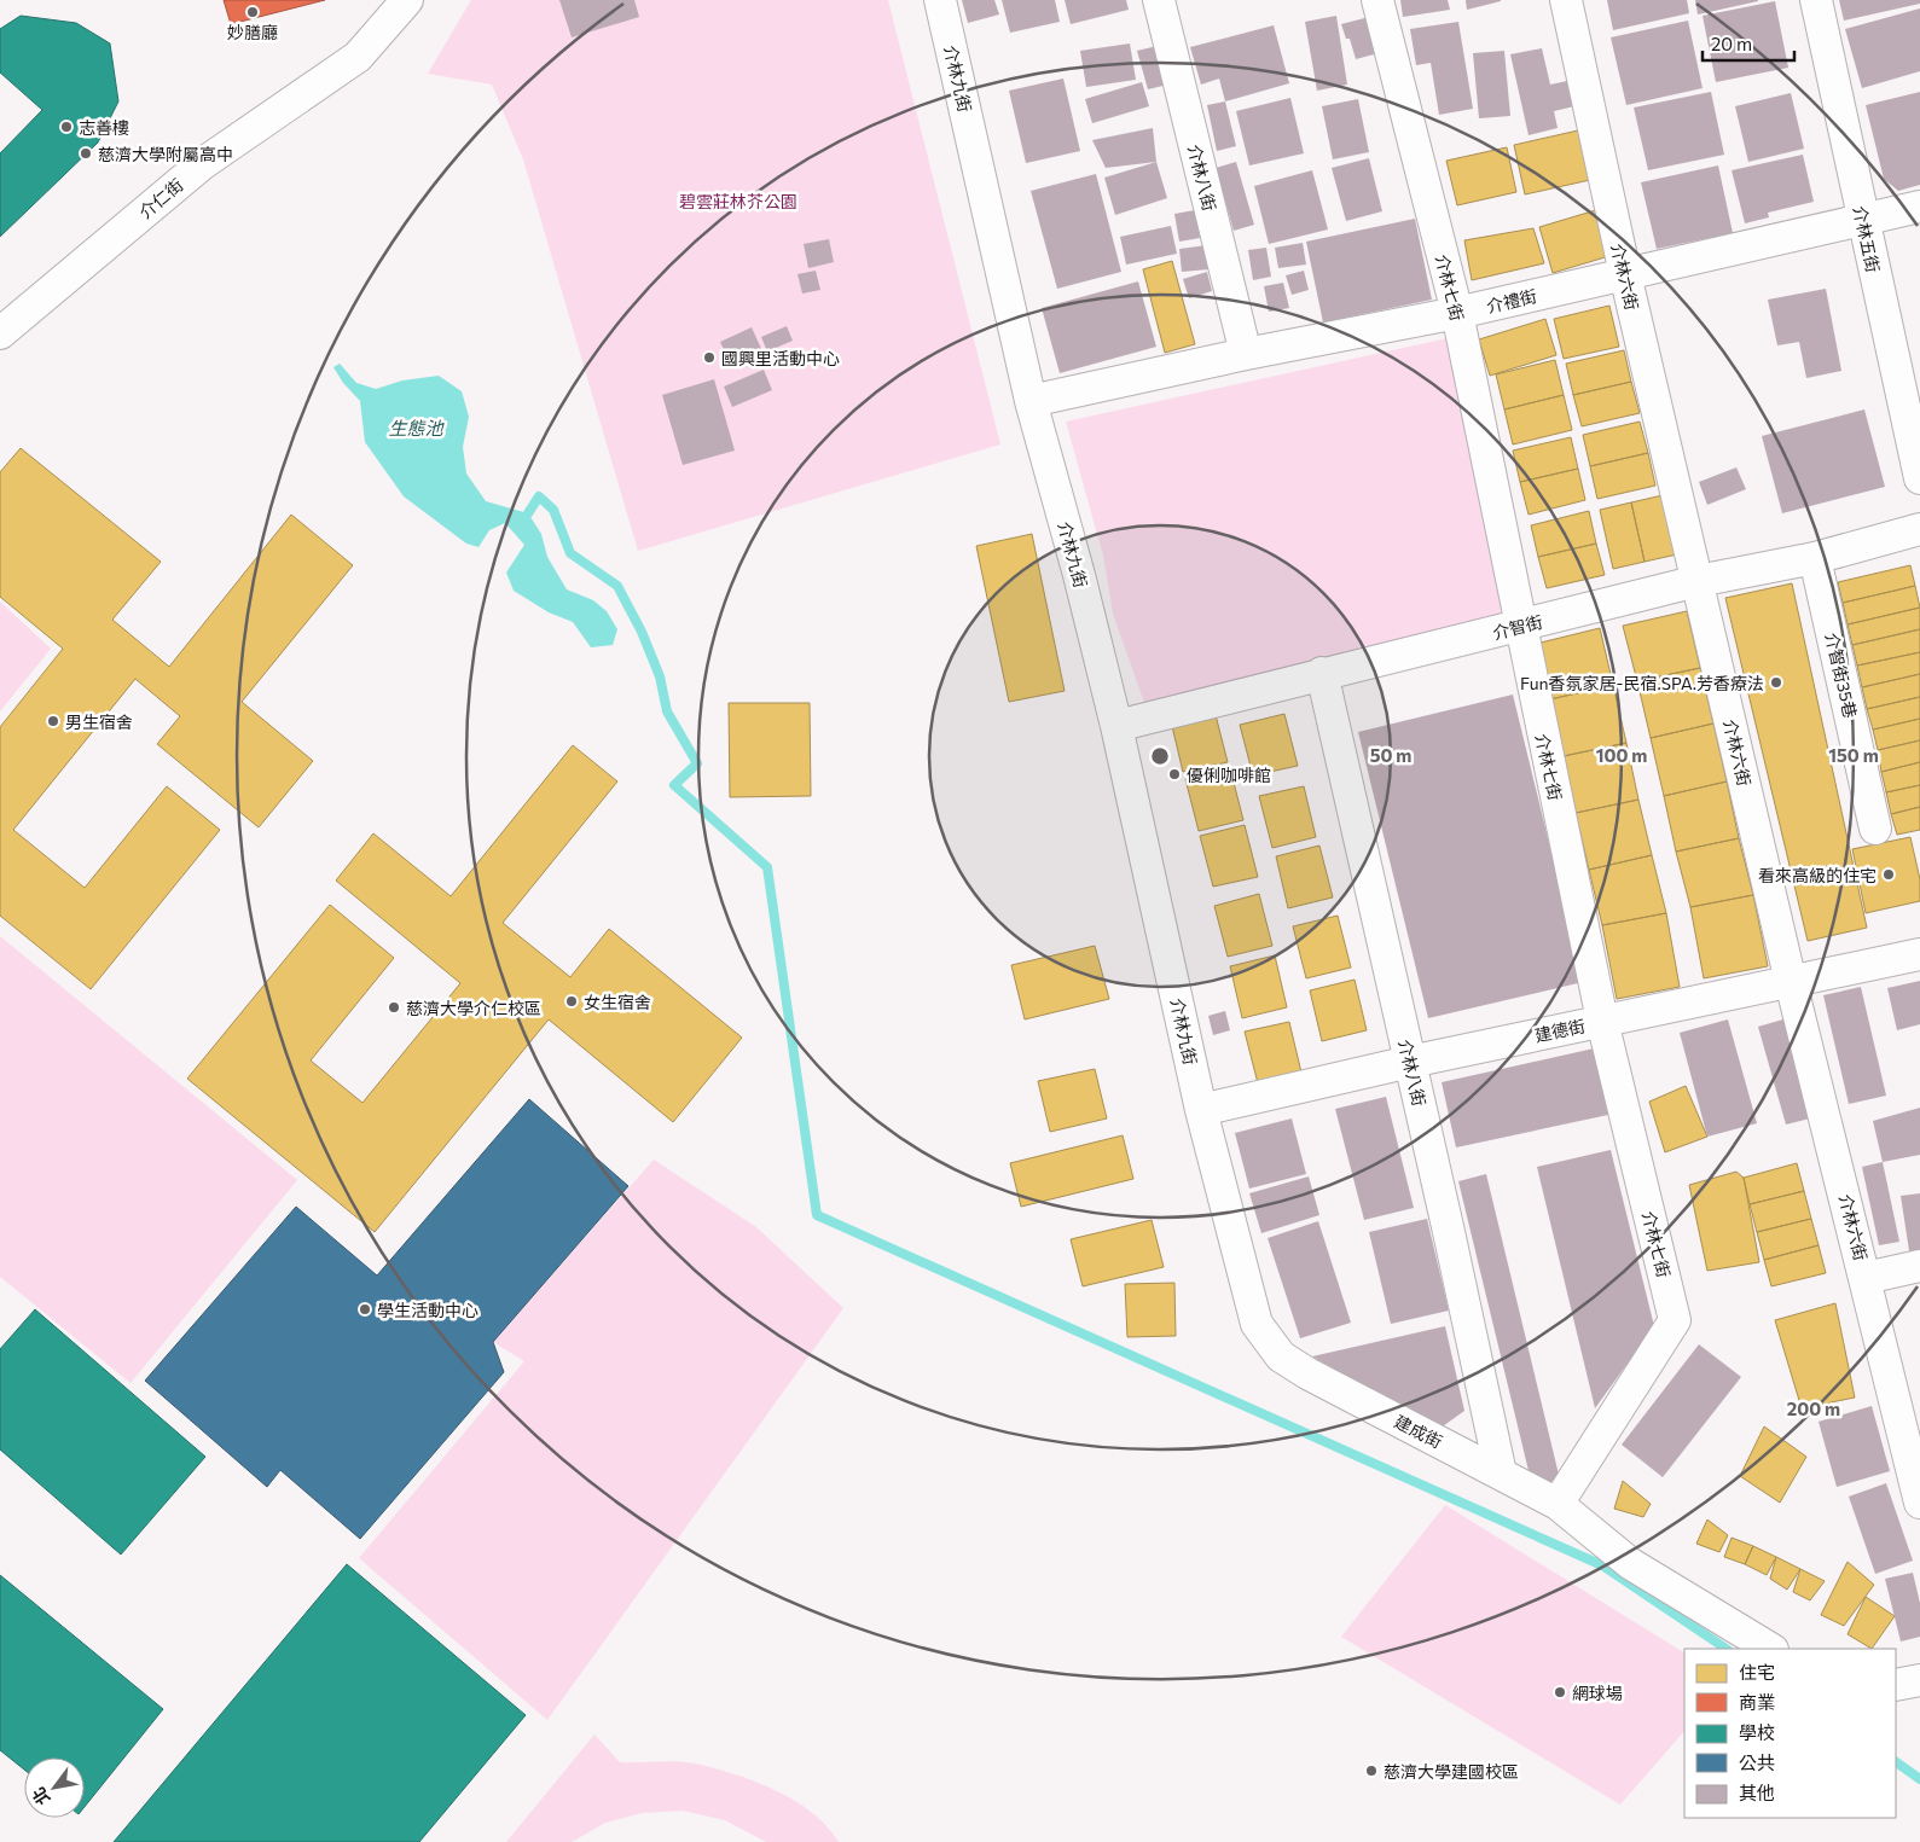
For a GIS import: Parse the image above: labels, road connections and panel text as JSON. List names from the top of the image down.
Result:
{
  "streets": {
    "street": [
      "介林九街",
      "介林八街",
      "介仁街",
      "介林五街",
      "介林六街",
      "介林七街",
      "介禮街",
      "介智街",
      "介智街35巷",
      "建德街",
      "建成街"
    ]
  },
  "crossings": [
    ["介林九街", "介禮街"],
    ["介林九街", "介智街"],
    ["介林九街", "建德街"],
    ["介林九街", "建成街"],
    ["介林八街", "介禮街"],
    ["介林八街", "介智街"],
    ["介林八街", "建德街"],
    ["介林八街", "建成街"],
    ["介林五街", "介禮街"],
    ["介林六街", "介禮街"],
    ["介林六街", "介智街"],
    ["介林六街", "建德街"],
    ["介林七街", "介禮街"],
    ["介林七街", "介智街"],
    ["介林七街", "建德街"],
    ["介林七街", "建成街"],
    ["介智街", "介智街35巷"],
    ["建德街", "建成街"]
  ],
  "water": ["生態池"],
  "parks": ["碧雲莊林芥公園"],
  "places": [
    "妙膳廳",
    "志善樓",
    "慈濟大學附屬高中",
    "國興里活動中心",
    "Fun香氛家居-民宿.SPA.芳香療法",
    "男生宿舍",
    "優俐咖啡館",
    "看來高級的住宅",
    "女生宿舍",
    "慈濟大學介仁校區",
    "學生活動中心",
    "網球場",
    "慈濟大學建國校區"
  ],
  "legend": [
    "住宅",
    "商業",
    "學校",
    "公共",
    "其他"
  ],
  "scale_bar": "20 m",
  "north": "bottom left",
  "rings": [
    "50 m",
    "100 m",
    "150 m",
    "200 m"
  ]
}
